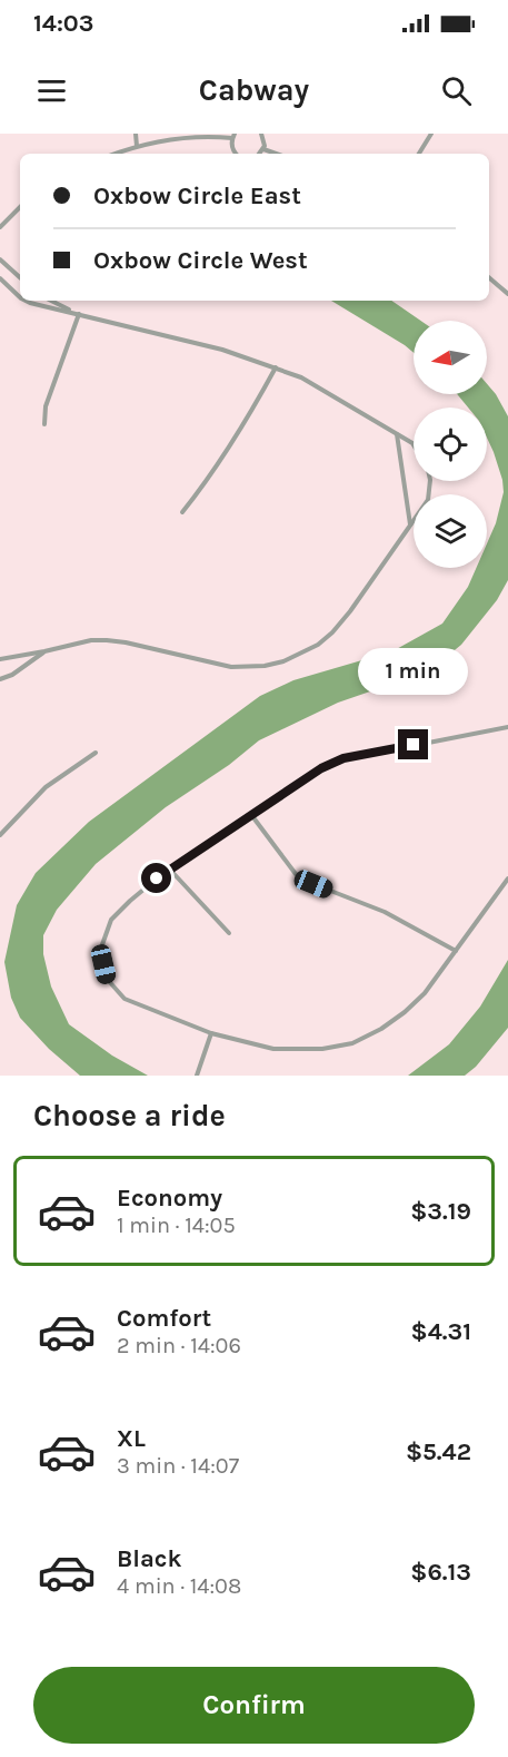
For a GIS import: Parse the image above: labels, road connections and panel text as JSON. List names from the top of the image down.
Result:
{
  "north": "left",
  "page": {
    "status": "14:03",
    "header": "Cabway",
    "banner": ["Oxbow Circle East", "Oxbow Circle West"],
    "bubble": "1 min",
    "heading": "Choose a ride",
    "list": [
      {
        "name": "Economy",
        "note": "1 min · 14:05",
        "value": "$3.19"
      },
      {
        "name": "Comfort",
        "note": "2 min · 14:06",
        "value": "$4.31"
      },
      {
        "name": "XL",
        "note": "3 min · 14:07",
        "value": "$5.42"
      },
      {
        "name": "Black",
        "note": "4 min · 14:08",
        "value": "$6.13"
      }
    ],
    "buttons": "Confirm"
  }
}
